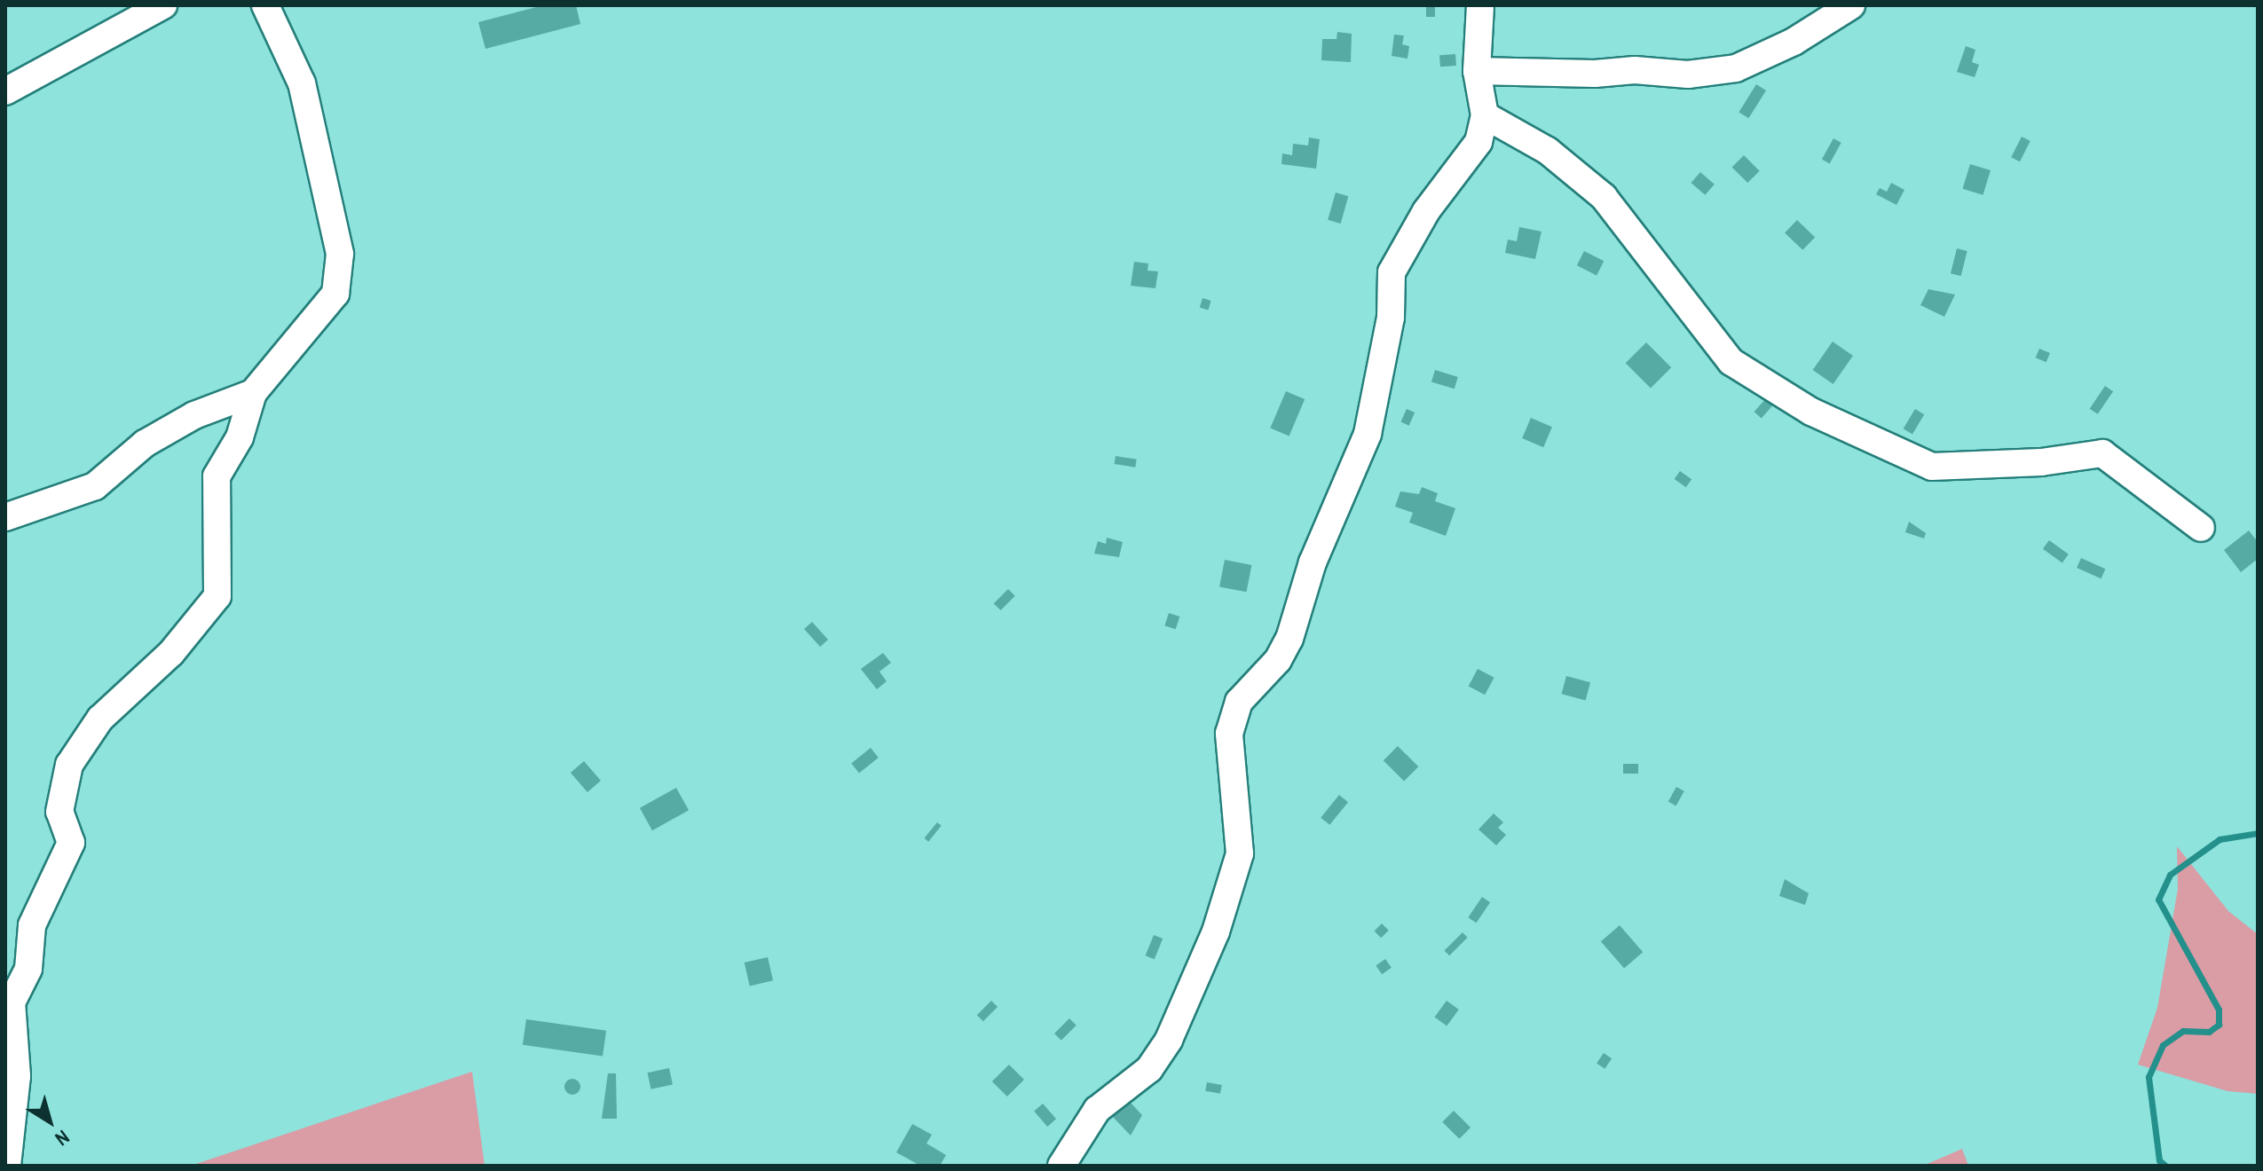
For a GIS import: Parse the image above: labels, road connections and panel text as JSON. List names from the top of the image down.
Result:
{
  "north": "bottom right"
}
